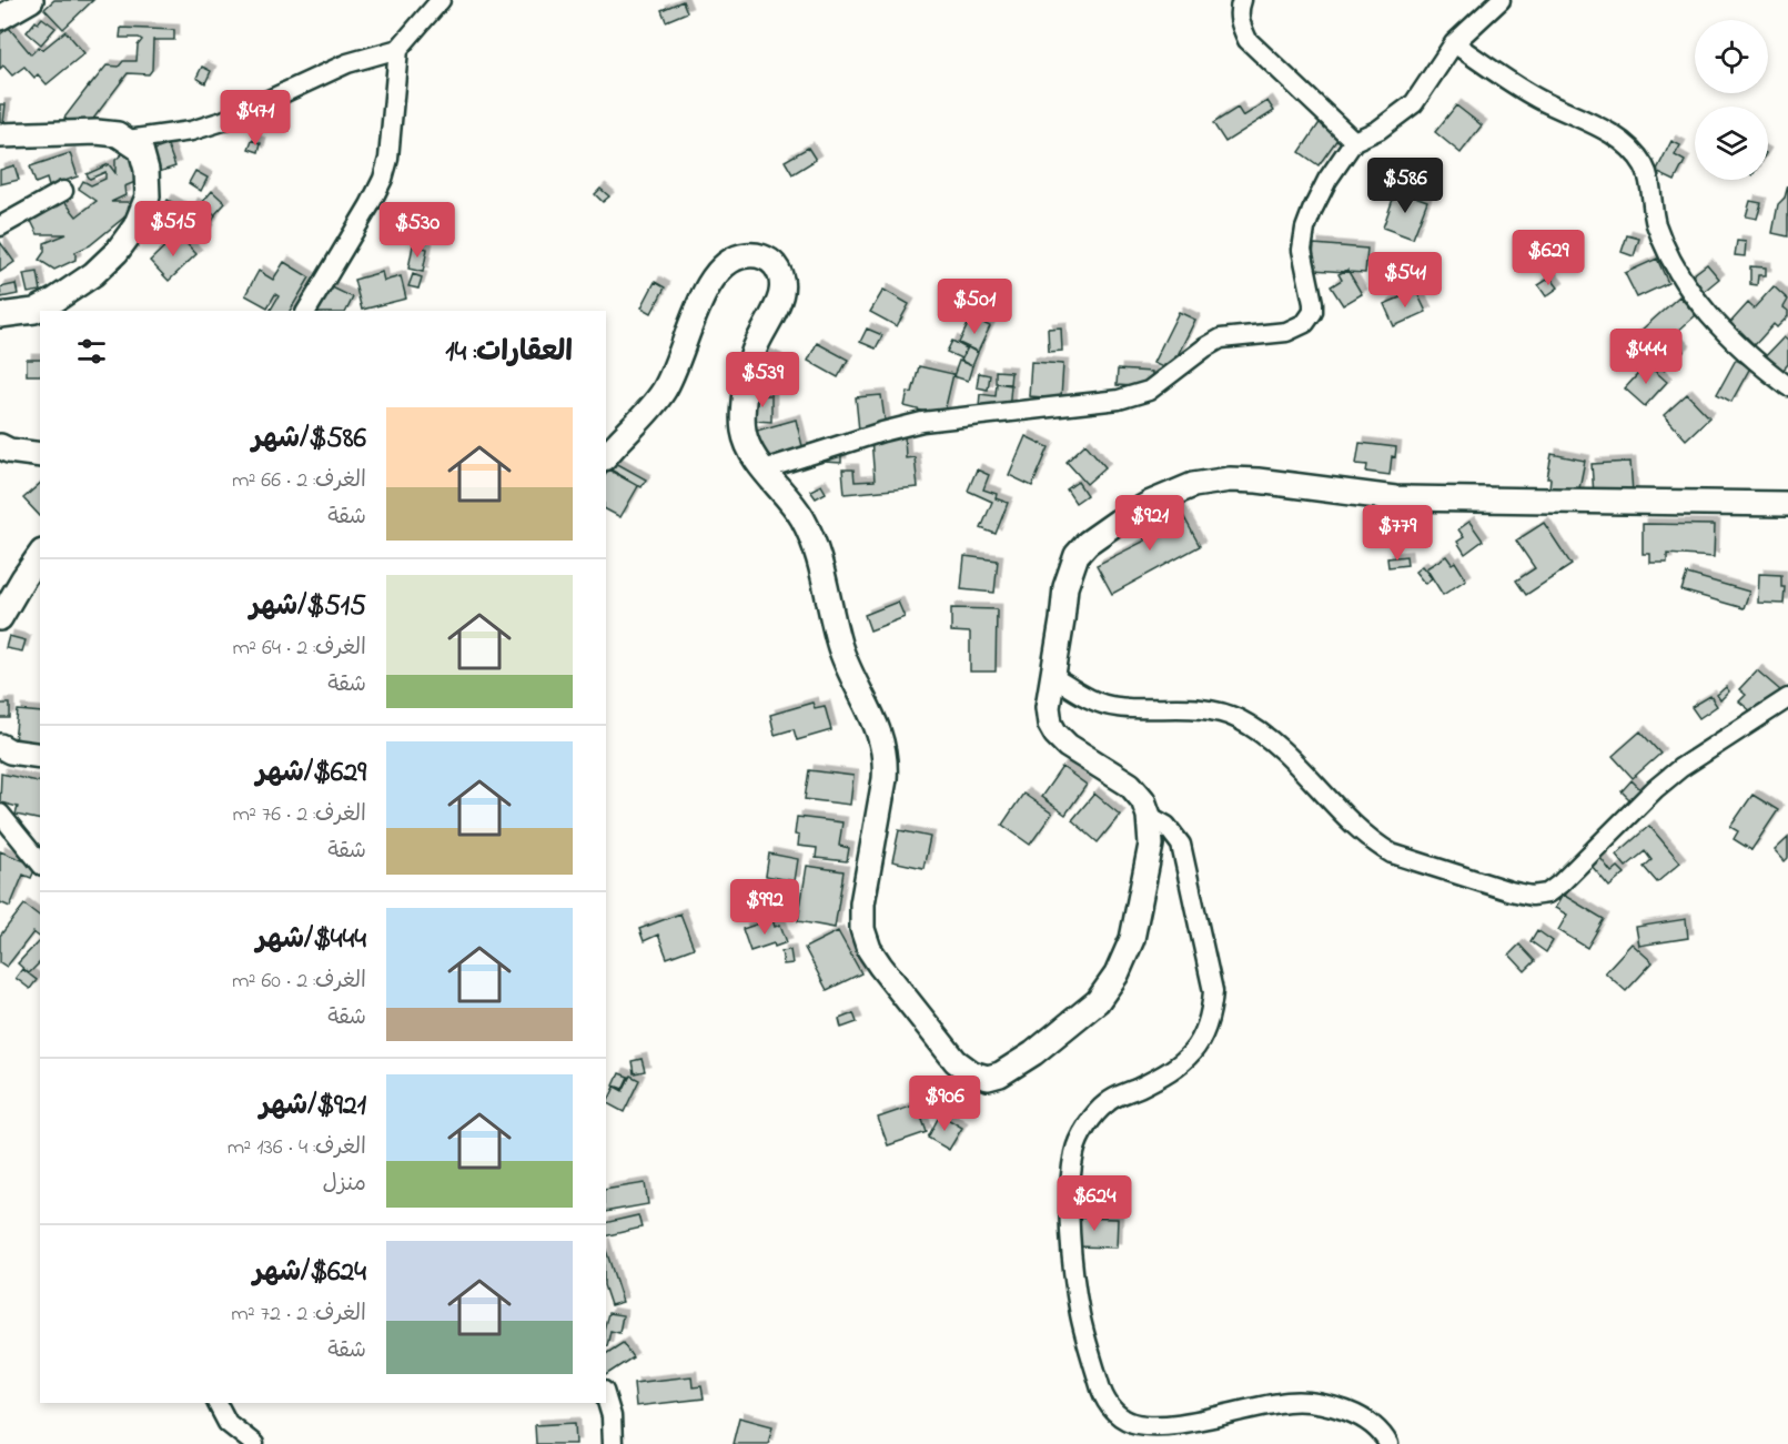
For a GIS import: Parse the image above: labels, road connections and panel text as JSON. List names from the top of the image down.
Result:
{
  "page": {
    "price": [
      "$471",
      "$586",
      "$515",
      "$530",
      "$629",
      "$541",
      "$501",
      "$444",
      "$539",
      "$921",
      "$779",
      "$992",
      "$906",
      "$624"
    ],
    "heading": "العقارات: 14",
    "list": [
      {
        "name": "$586/شهر",
        "note": "الغرف: 2 · 66 m² · شقة"
      },
      {
        "name": "$515/شهر",
        "note": "الغرف: 2 · 64 m² · شقة"
      },
      {
        "name": "$629/شهر",
        "note": "الغرف: 2 · 76 m² · شقة"
      },
      {
        "name": "$444/شهر",
        "note": "الغرف: 2 · 60 m² · شقة"
      },
      {
        "name": "$921/شهر",
        "note": "الغرف: 4 · 136 m² · منزل"
      },
      {
        "name": "$624/شهر",
        "note": "الغرف: 2 · 72 m² · شقة"
      }
    ]
  }
}
